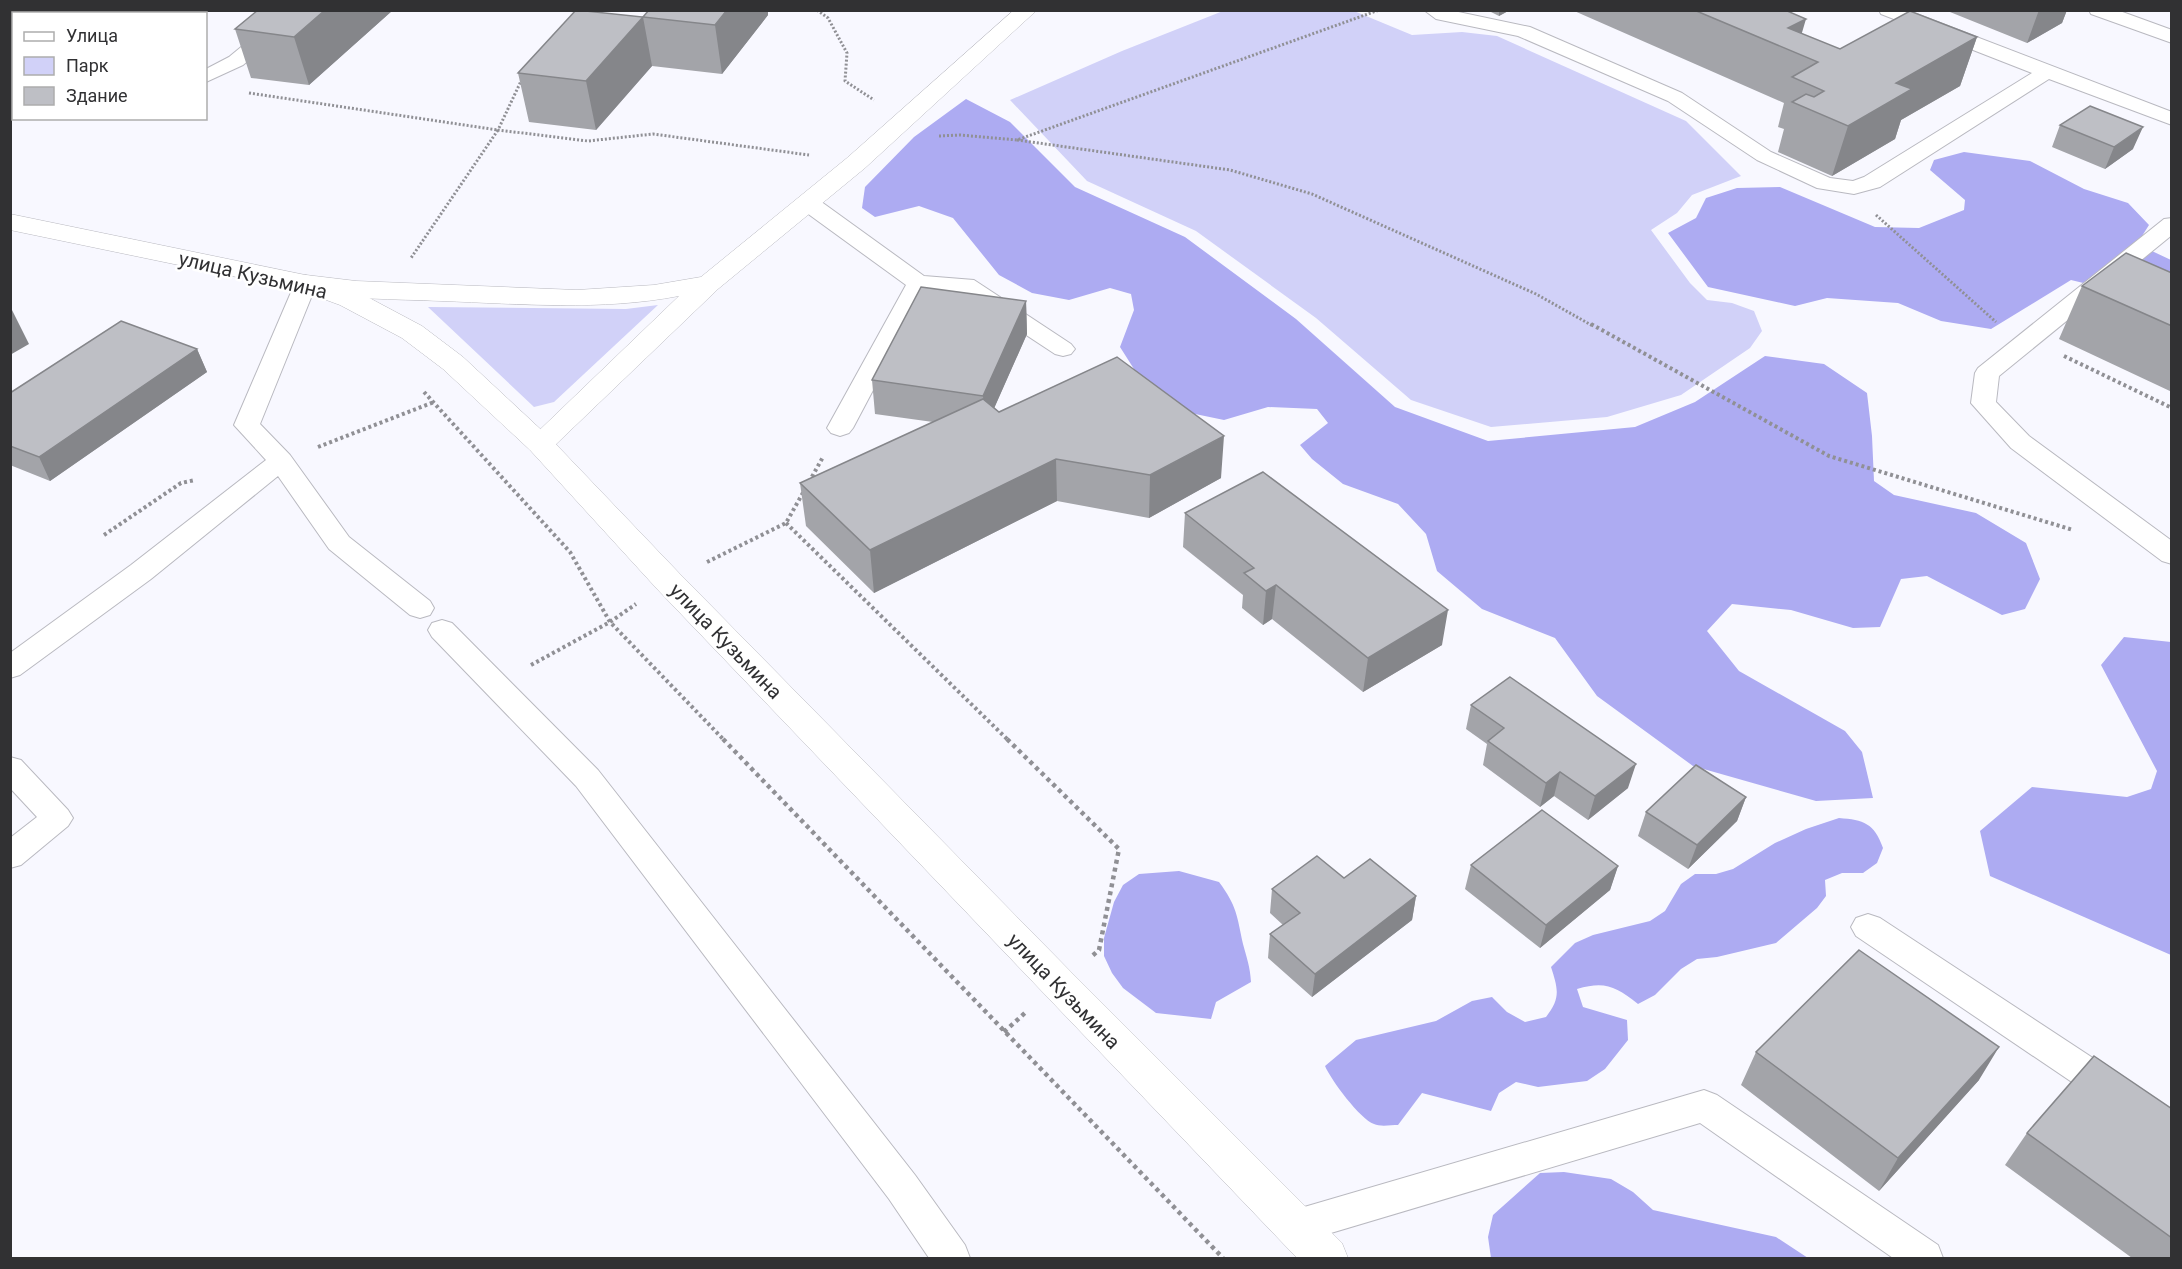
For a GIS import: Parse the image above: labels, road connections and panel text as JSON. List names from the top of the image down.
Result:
{
  "streets": {
    "main road": ["улица Кузьмина"]
  },
  "legend": ["Улица", "Парк", "Здание"]
}
